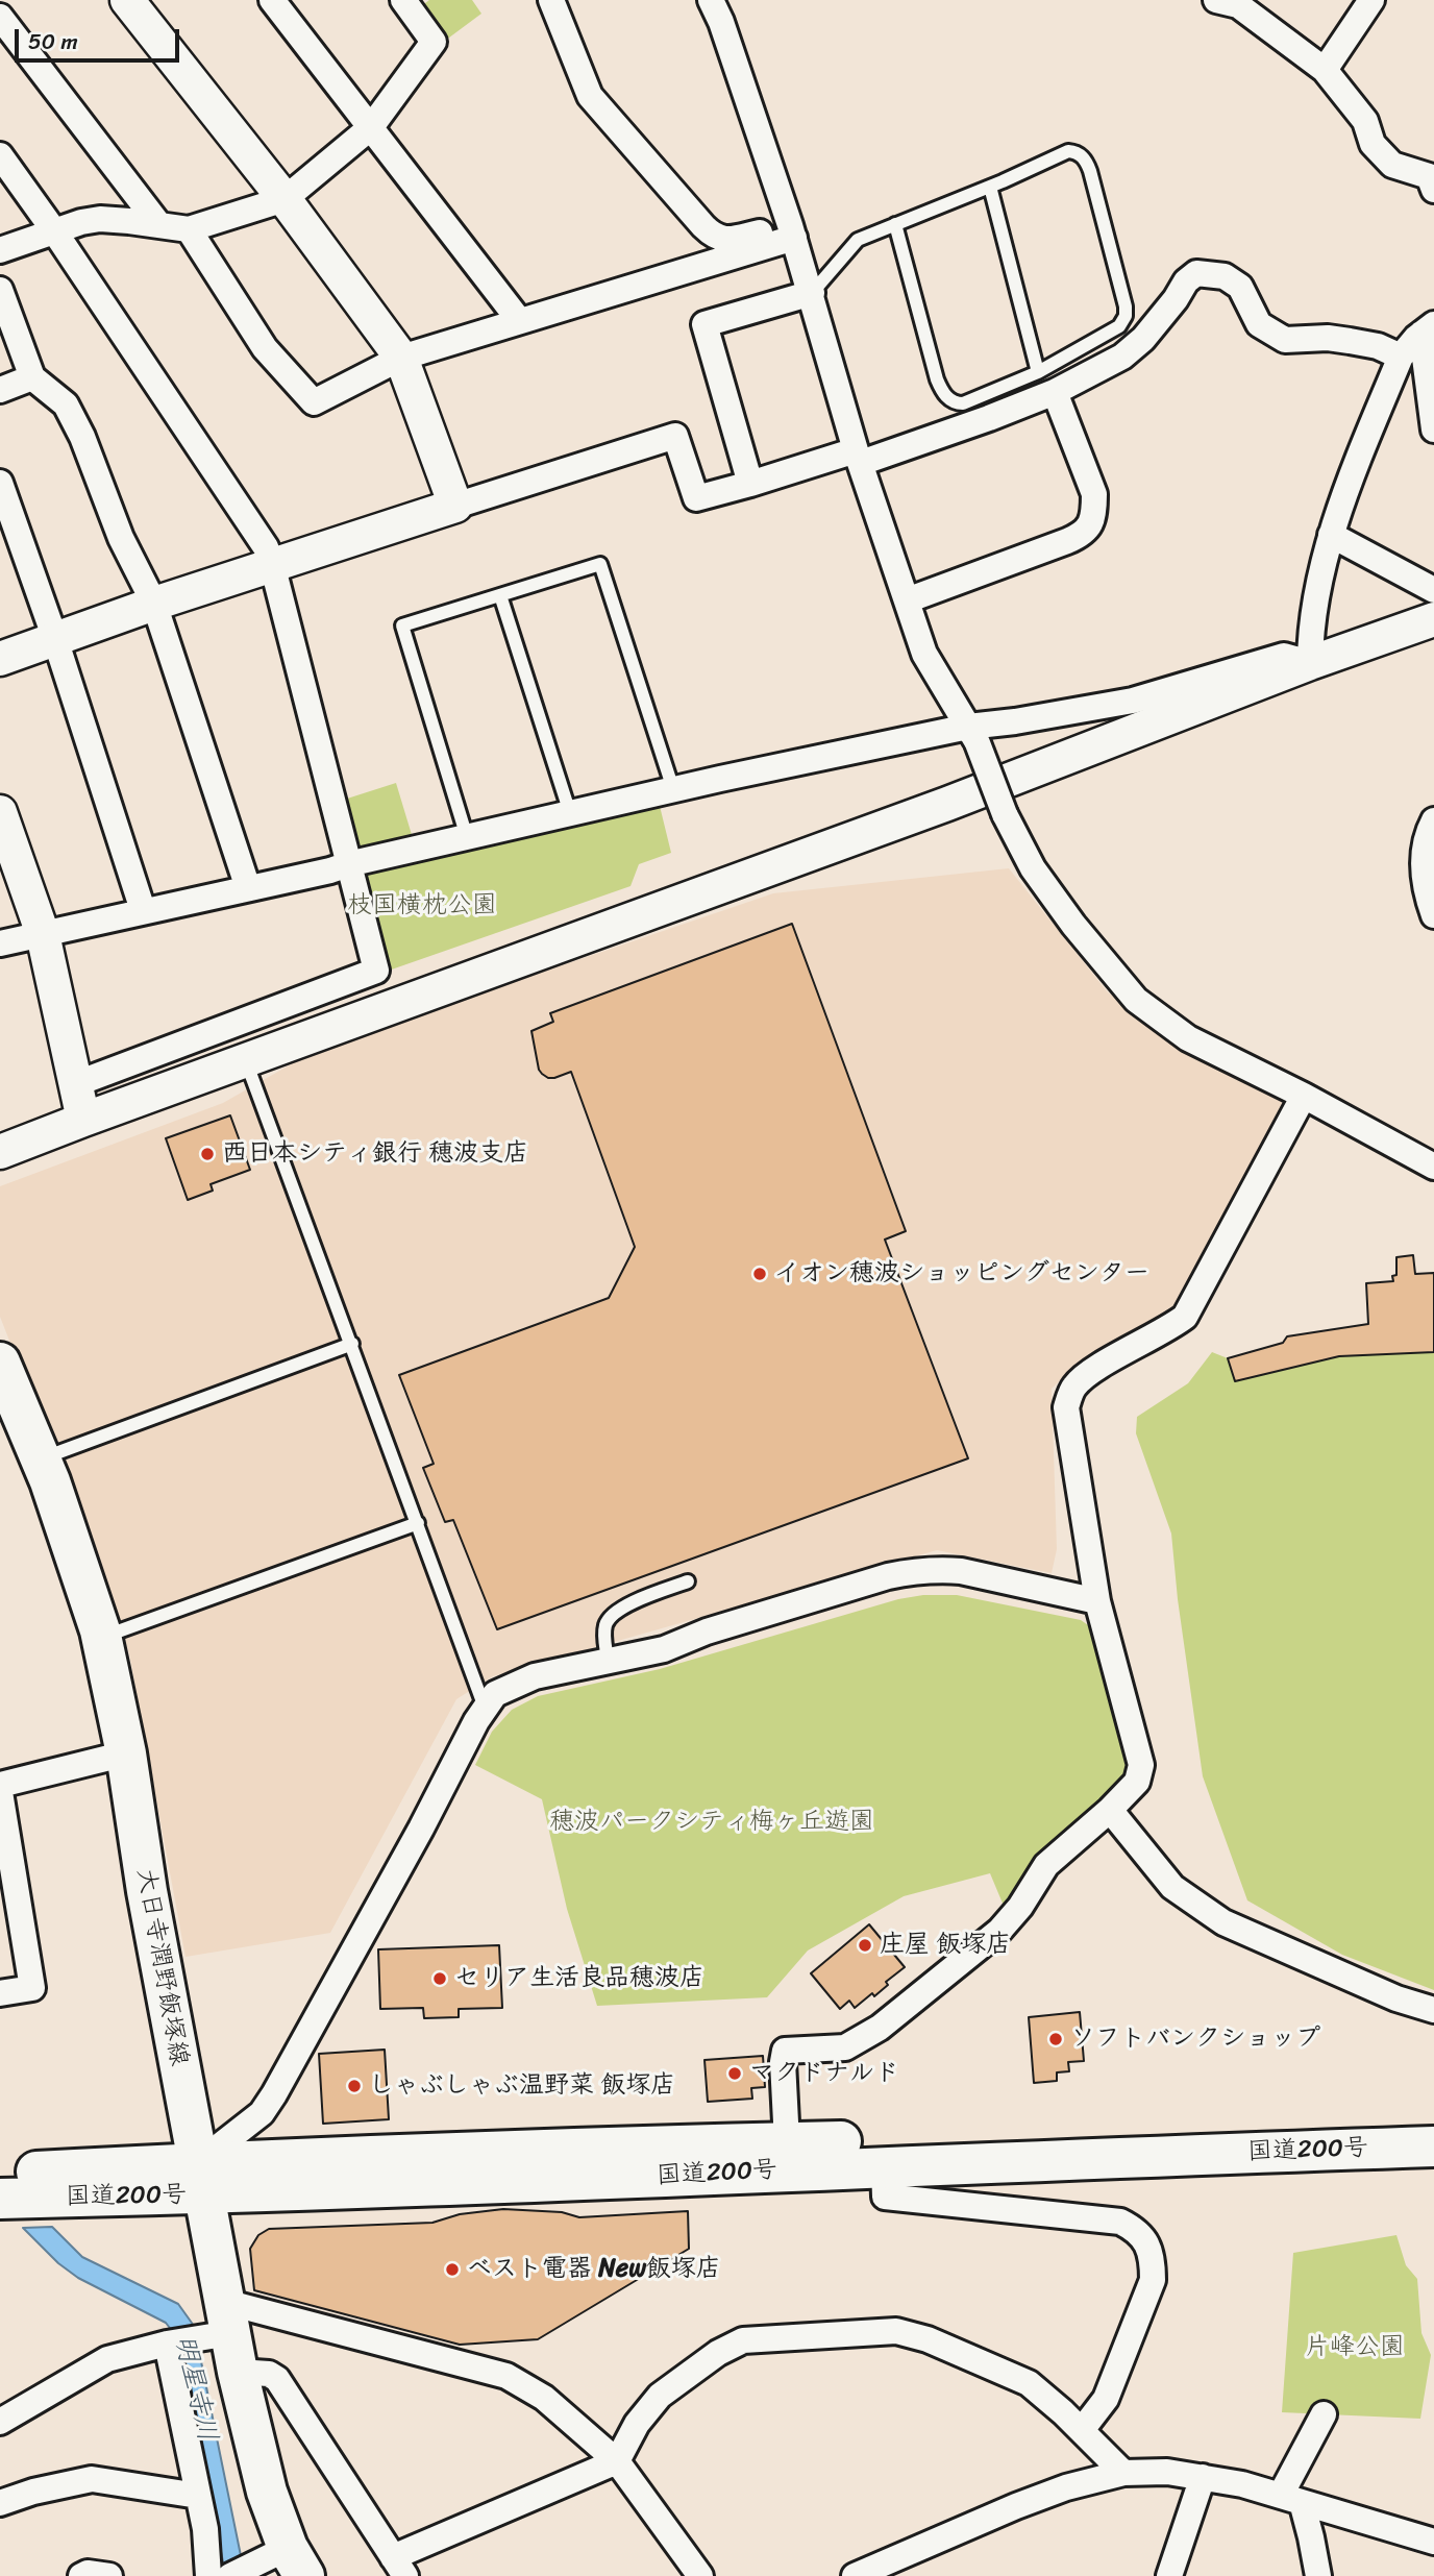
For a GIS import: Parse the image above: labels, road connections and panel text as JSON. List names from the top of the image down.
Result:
{
  "streets": {
    "main road": ["大日寺潤野飯塚線", "国道200号"]
  },
  "crossings": [
    ["大日寺潤野飯塚線", "国道200号"]
  ],
  "water": ["明星寺川"],
  "parks": ["枝国横枕公園", "穂波パークシティ梅ヶ丘遊園", "片峰公園"],
  "places": [
    "西日本シティ銀行 穂波支店",
    "イオン穂波ショッピングセンター",
    "庄屋 飯塚店",
    "セリア生活良品穂波店",
    "ソフトバンクショップ",
    "マクドナルド",
    "しゃぶしゃぶ温野菜 飯塚店",
    "ベスト電器 New飯塚店"
  ],
  "scale_bar": "50 m"
}
